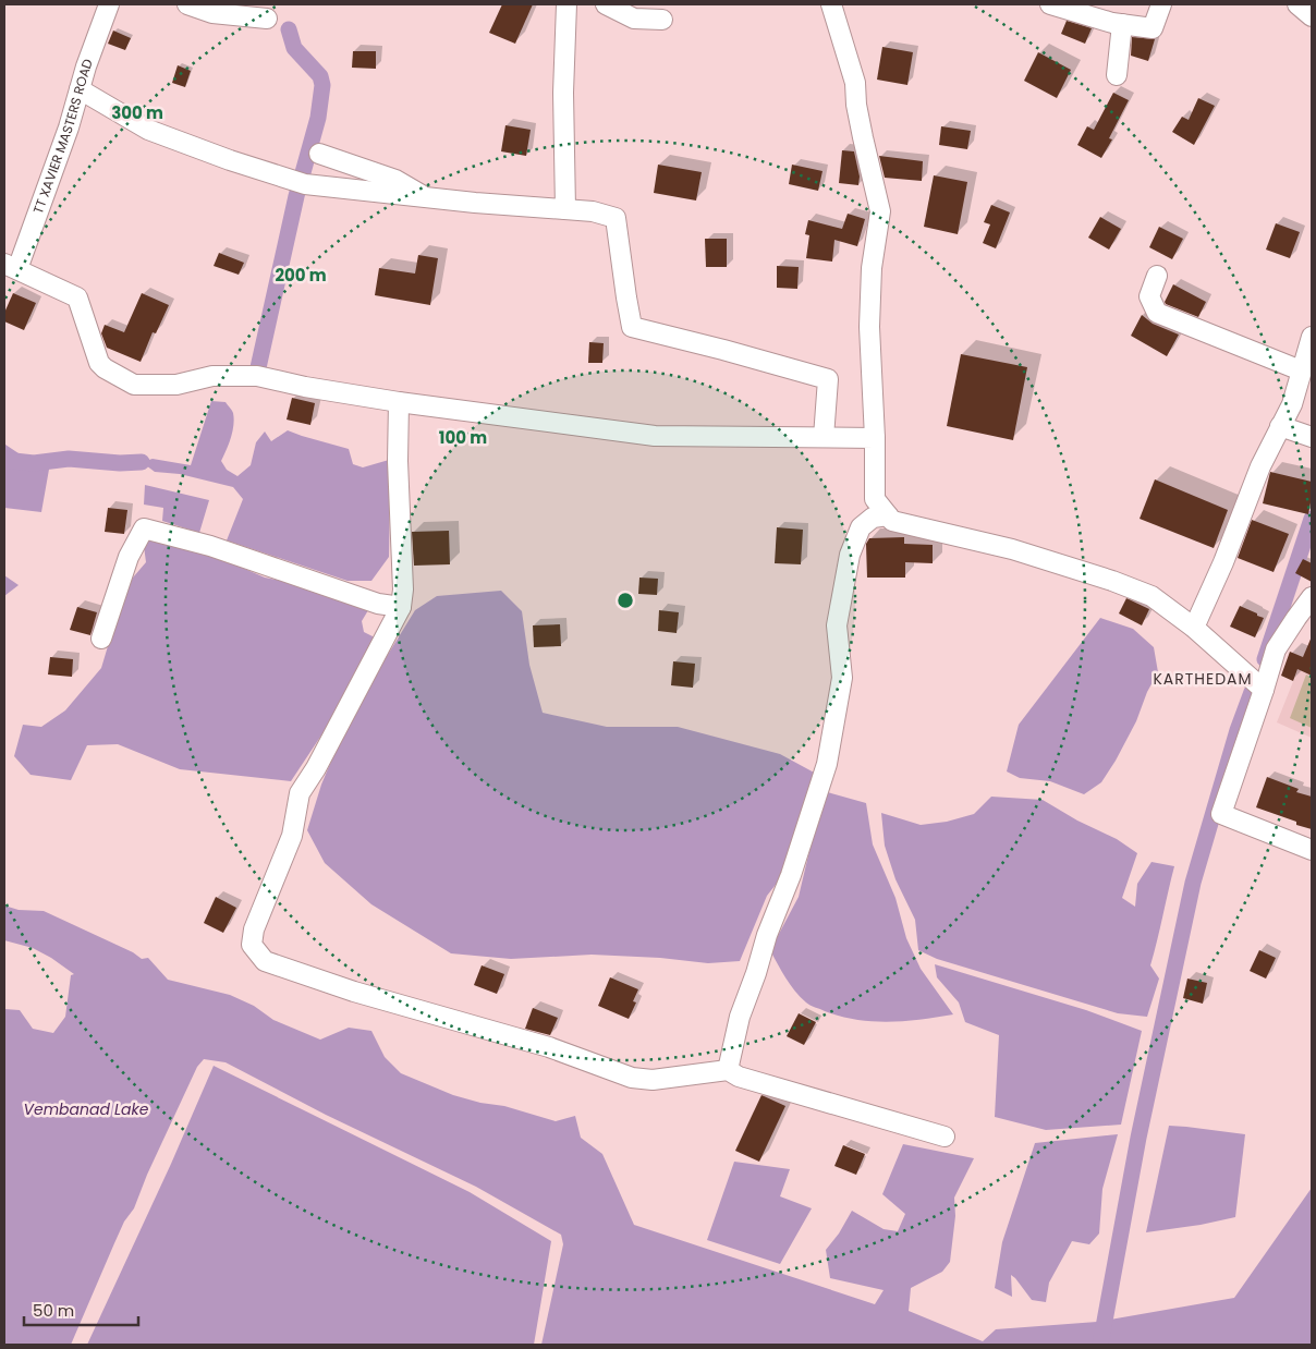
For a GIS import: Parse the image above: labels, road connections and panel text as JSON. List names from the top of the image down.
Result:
{
  "streets": {
    "street": ["TT XAVIER MASTERS ROAD"]
  },
  "districts": ["KARTHEDAM"],
  "water": ["Vembanad Lake"],
  "scale_bar": "50 m",
  "rings": ["300 m", "200 m", "100 m"]
}
